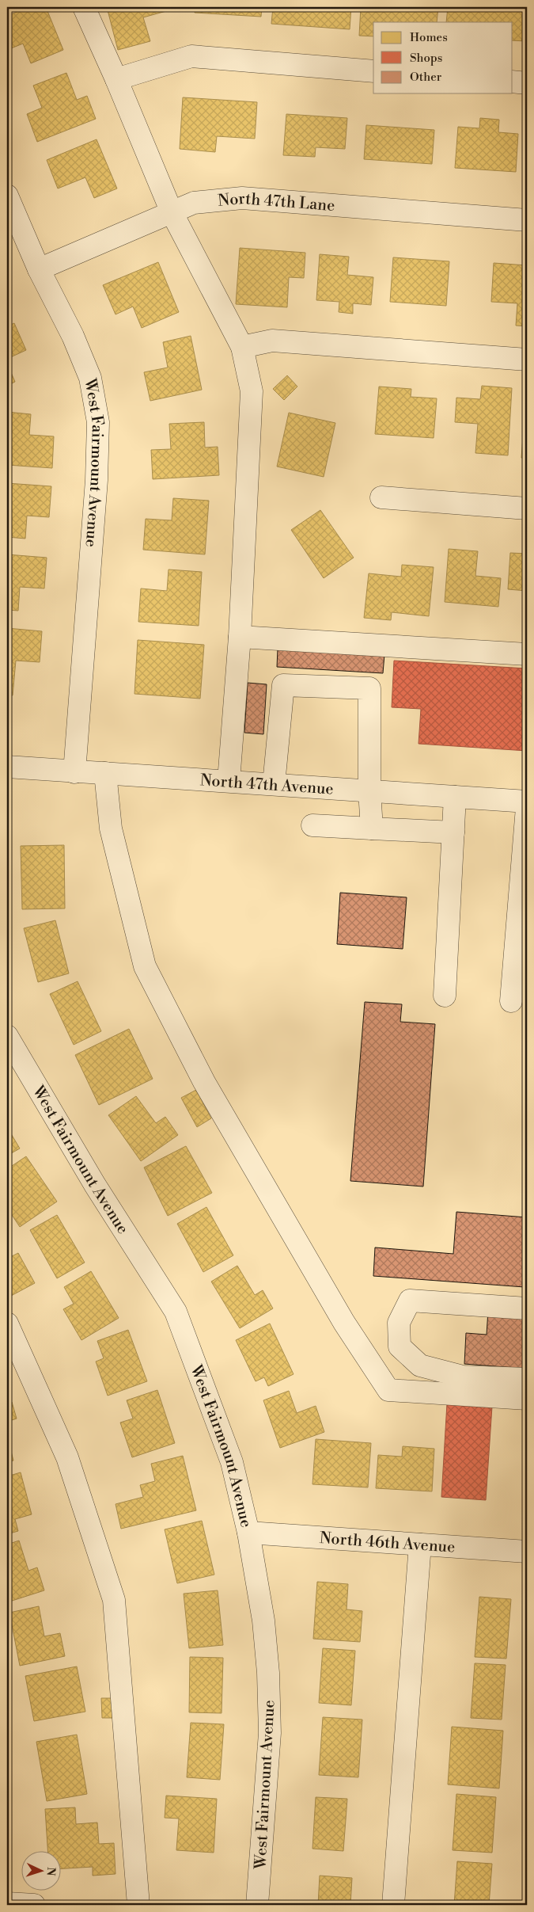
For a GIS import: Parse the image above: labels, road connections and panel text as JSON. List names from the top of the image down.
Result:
{
  "streets": {
    "street": [
      "North 47th Lane",
      "West Fairmount Avenue",
      "North 47th Avenue",
      "North 46th Avenue"
    ]
  },
  "crossings": [
    ["North 47th Lane", "West Fairmount Avenue"],
    ["West Fairmount Avenue", "North 47th Avenue"],
    ["West Fairmount Avenue", "North 46th Avenue"]
  ],
  "legend": ["Homes", "Shops", "Other"],
  "north": "right"
}
